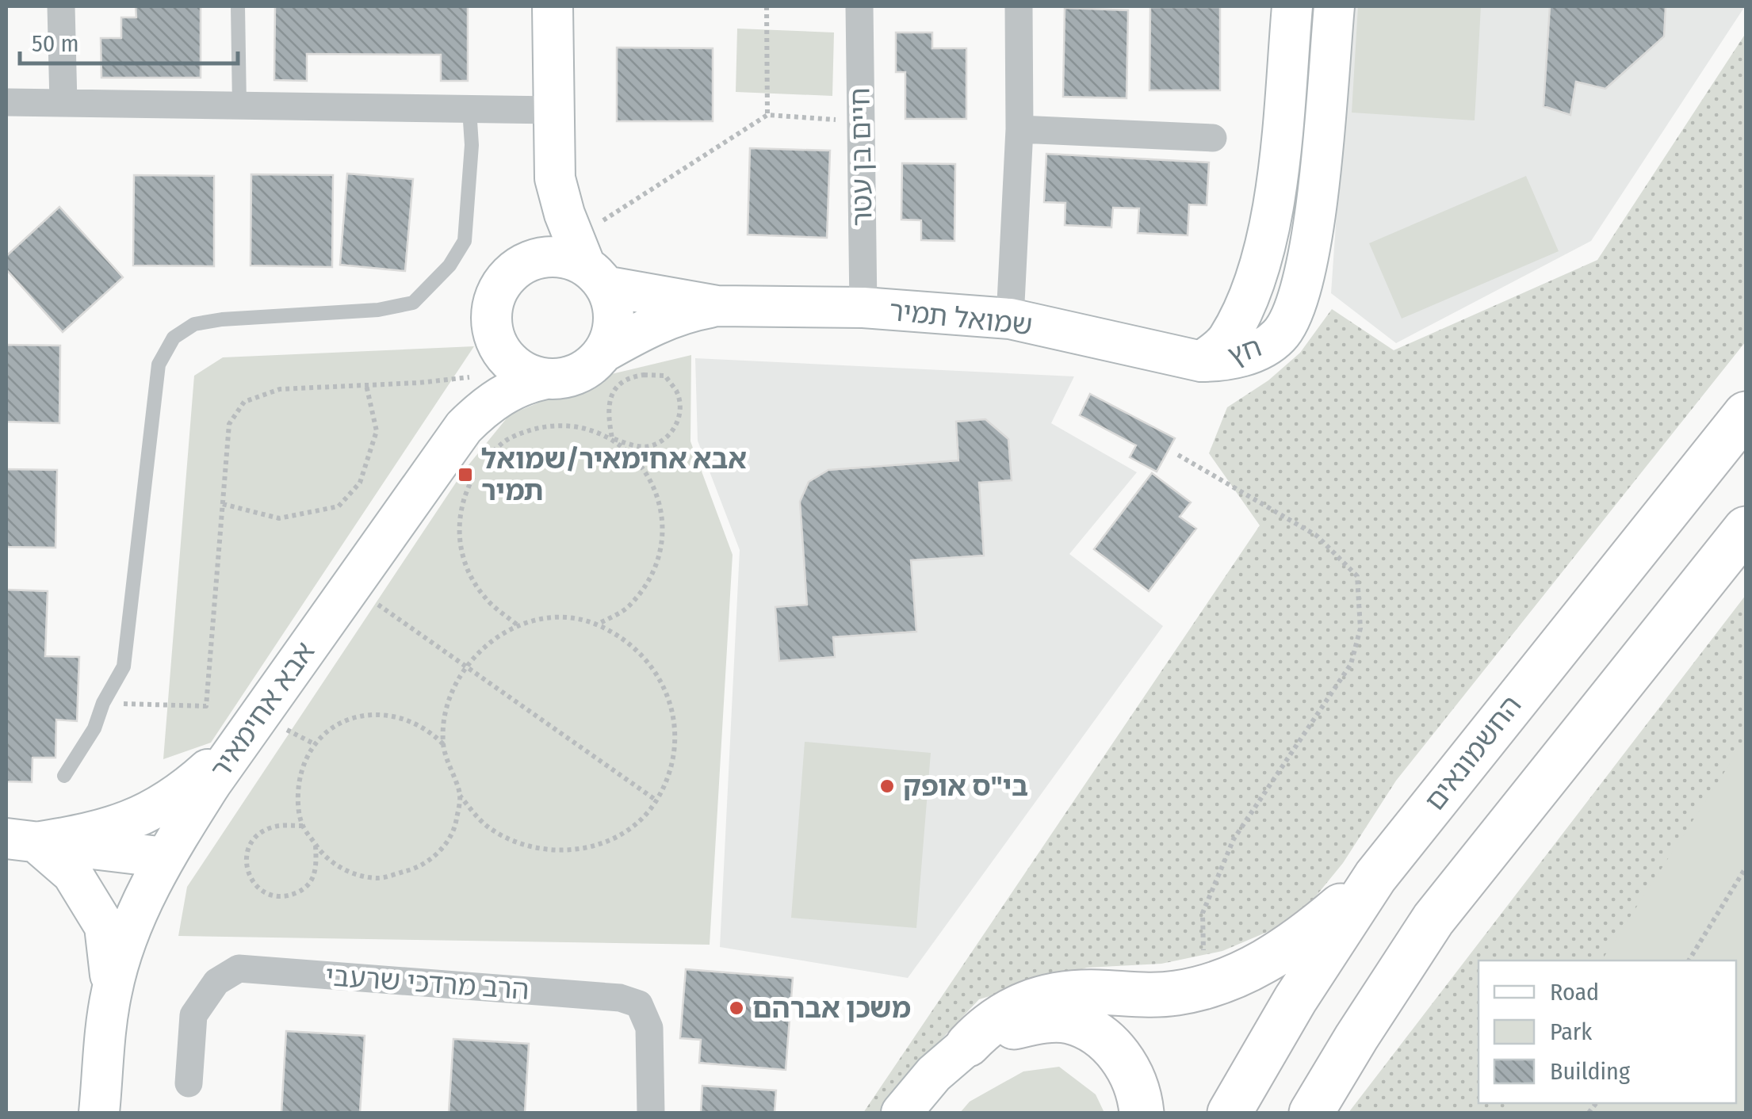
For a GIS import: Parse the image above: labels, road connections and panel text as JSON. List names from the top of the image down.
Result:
{
  "streets": {
    "highway": ["החשמונאים"],
    "street": [
      "חיים בן עטר",
      "שמואל תמיר",
      "חץ",
      "אבא אחימאיר",
      "הרב מרדכי שרעבי"
    ]
  },
  "crossings": [
    ["חיים בן עטר", "שמואל תמיר"],
    ["שמואל תמיר", "חץ"],
    ["שמואל תמיר", "אבא אחימאיר"]
  ],
  "places": {
    "transit": ["אבא אחימאיר/שמואל תמיר"],
    "other": ["בי\"ס אופק", "משכן אברהם"]
  },
  "legend": ["Road", "Park", "Building"],
  "scale_bar": "50 m"
}
